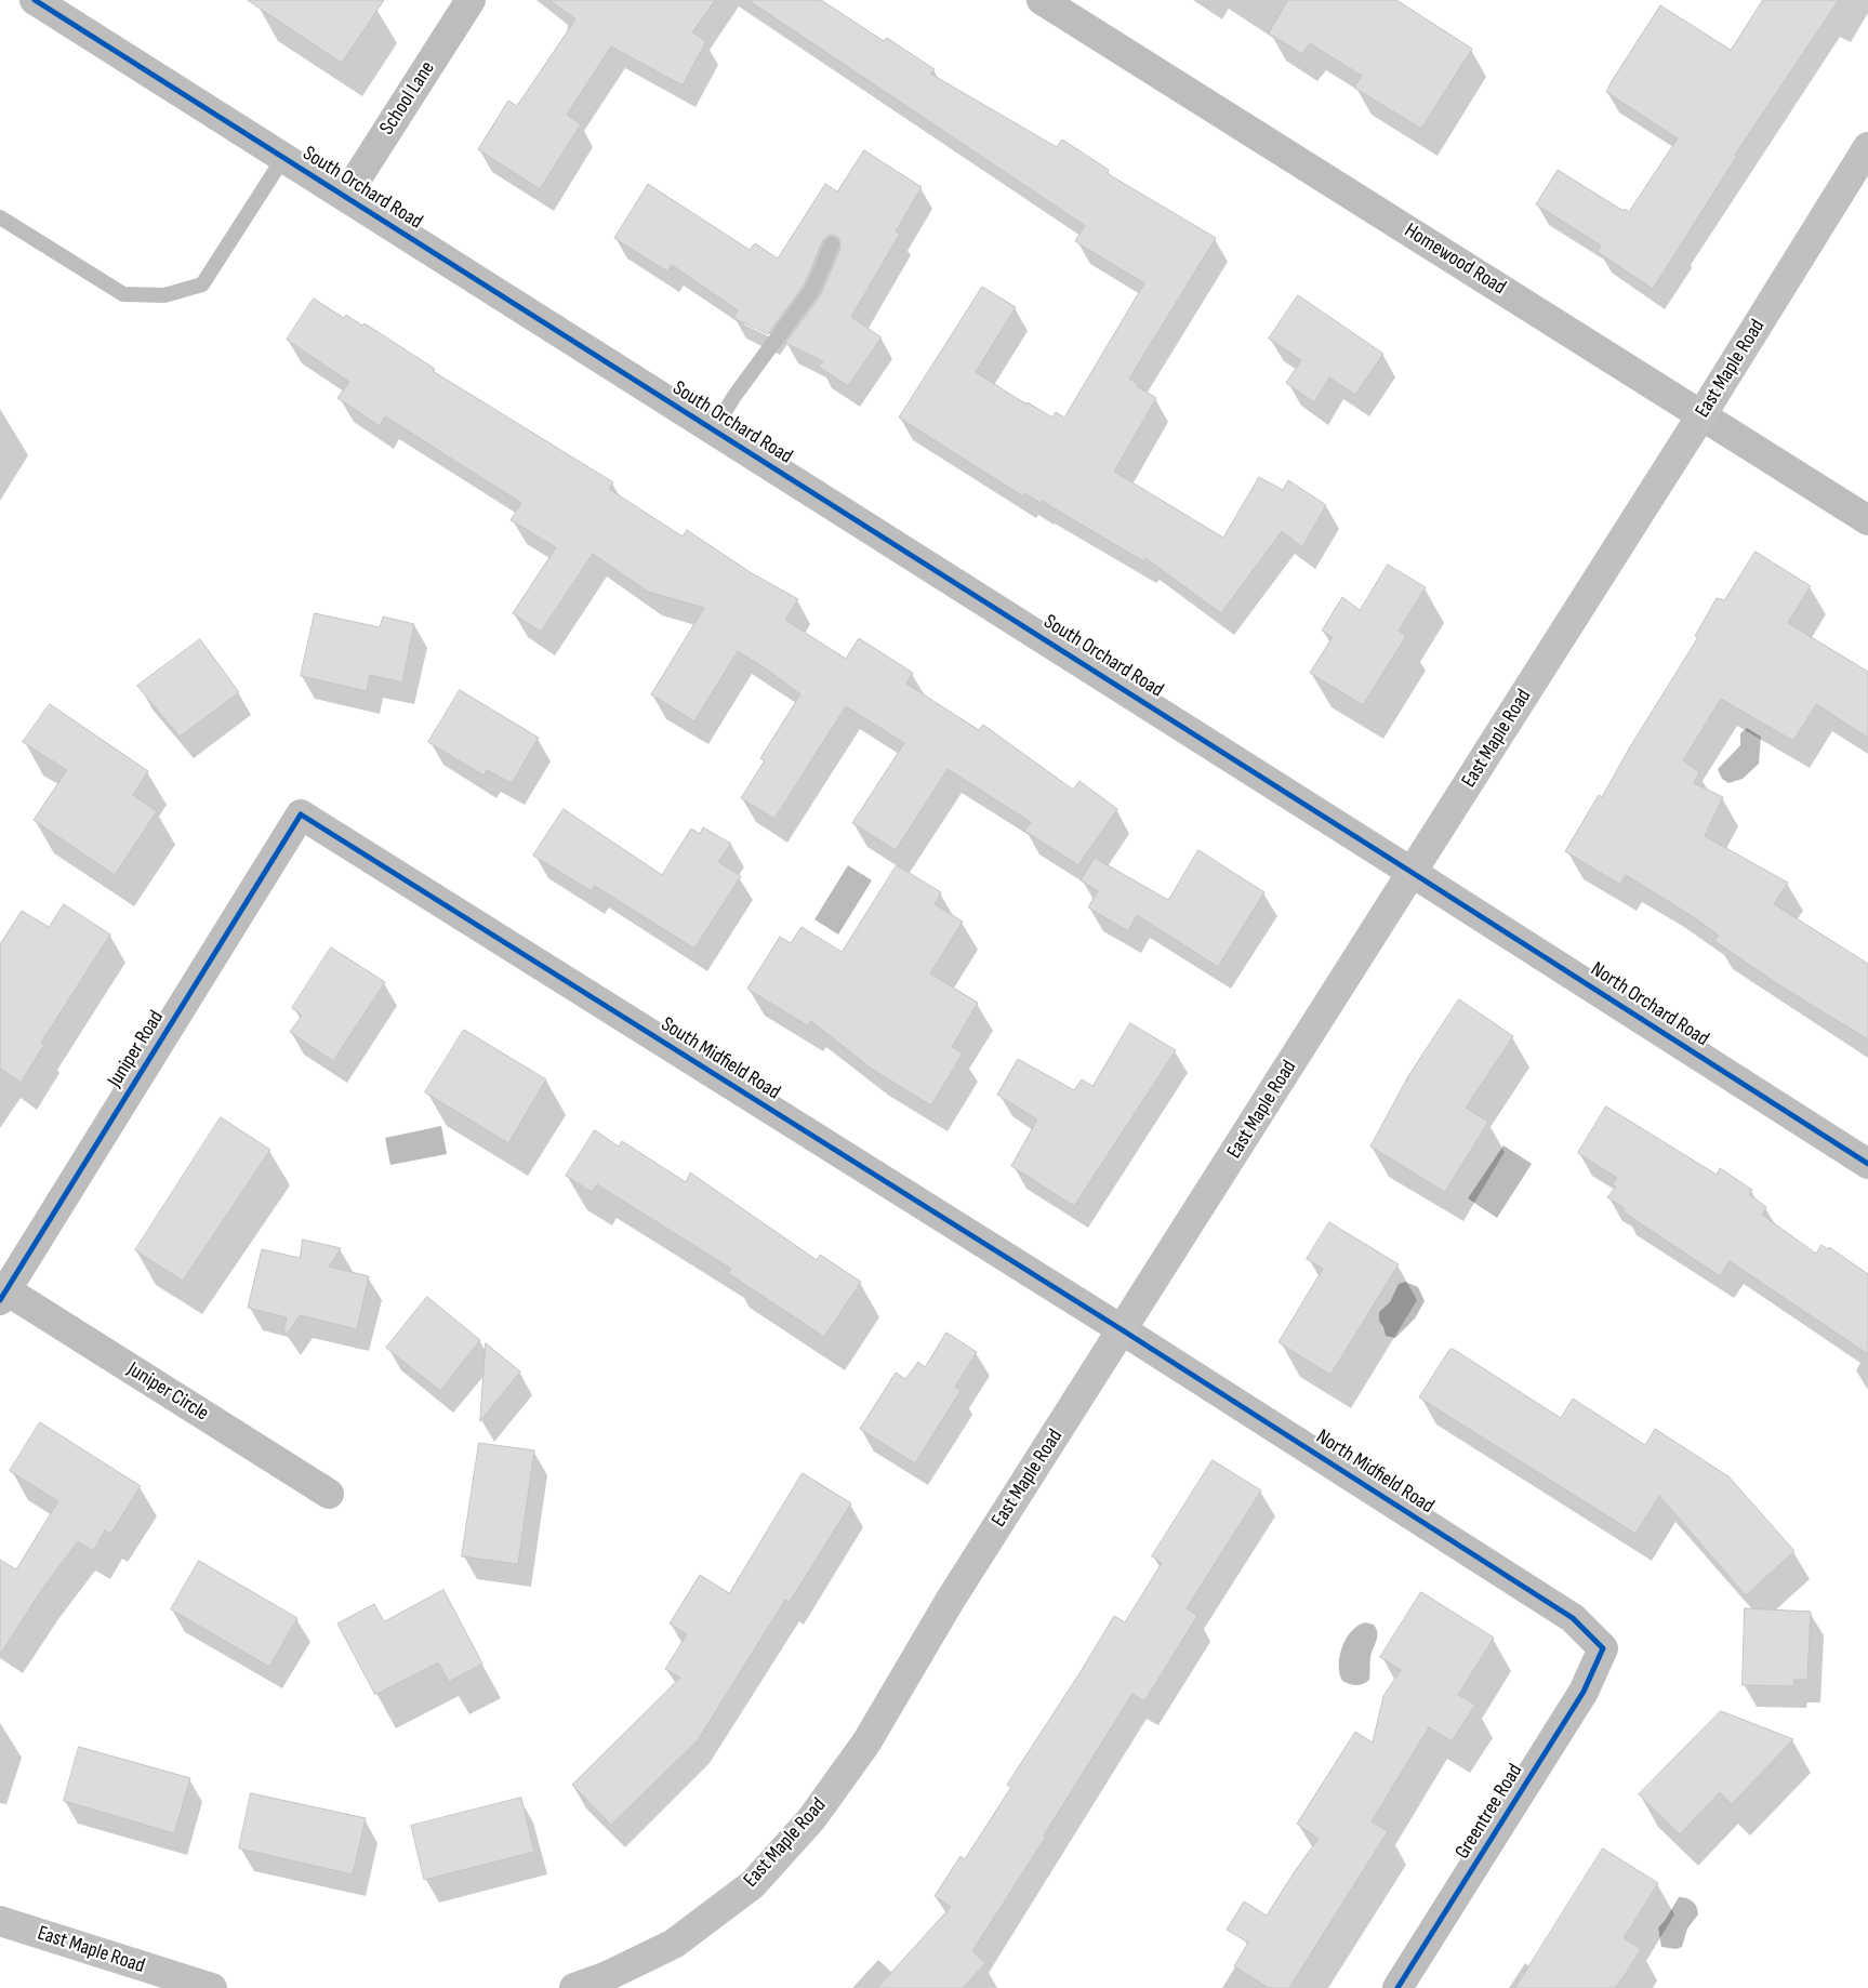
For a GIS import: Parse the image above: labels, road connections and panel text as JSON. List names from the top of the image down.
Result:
{
  "streets": {
    "main road": ["East Maple Road"],
    "street": [
      "School Lane",
      "South Orchard Road",
      "Homewood Road",
      "North Orchard Road",
      "Juniper Road",
      "South Midfield Road",
      "Juniper Circle",
      "North Midfield Road",
      "Greentree Road"
    ]
  },
  "crossings": [
    ["School Lane", "South Orchard Road"],
    ["South Orchard Road", "East Maple Road"],
    ["South Orchard Road", "North Orchard Road"],
    ["Homewood Road", "East Maple Road"],
    ["East Maple Road", "North Orchard Road"],
    ["East Maple Road", "South Midfield Road"],
    ["East Maple Road", "North Midfield Road"],
    ["Juniper Road", "South Midfield Road"],
    ["Juniper Road", "Juniper Circle"],
    ["South Midfield Road", "North Midfield Road"],
    ["North Midfield Road", "Greentree Road"]
  ]
}
